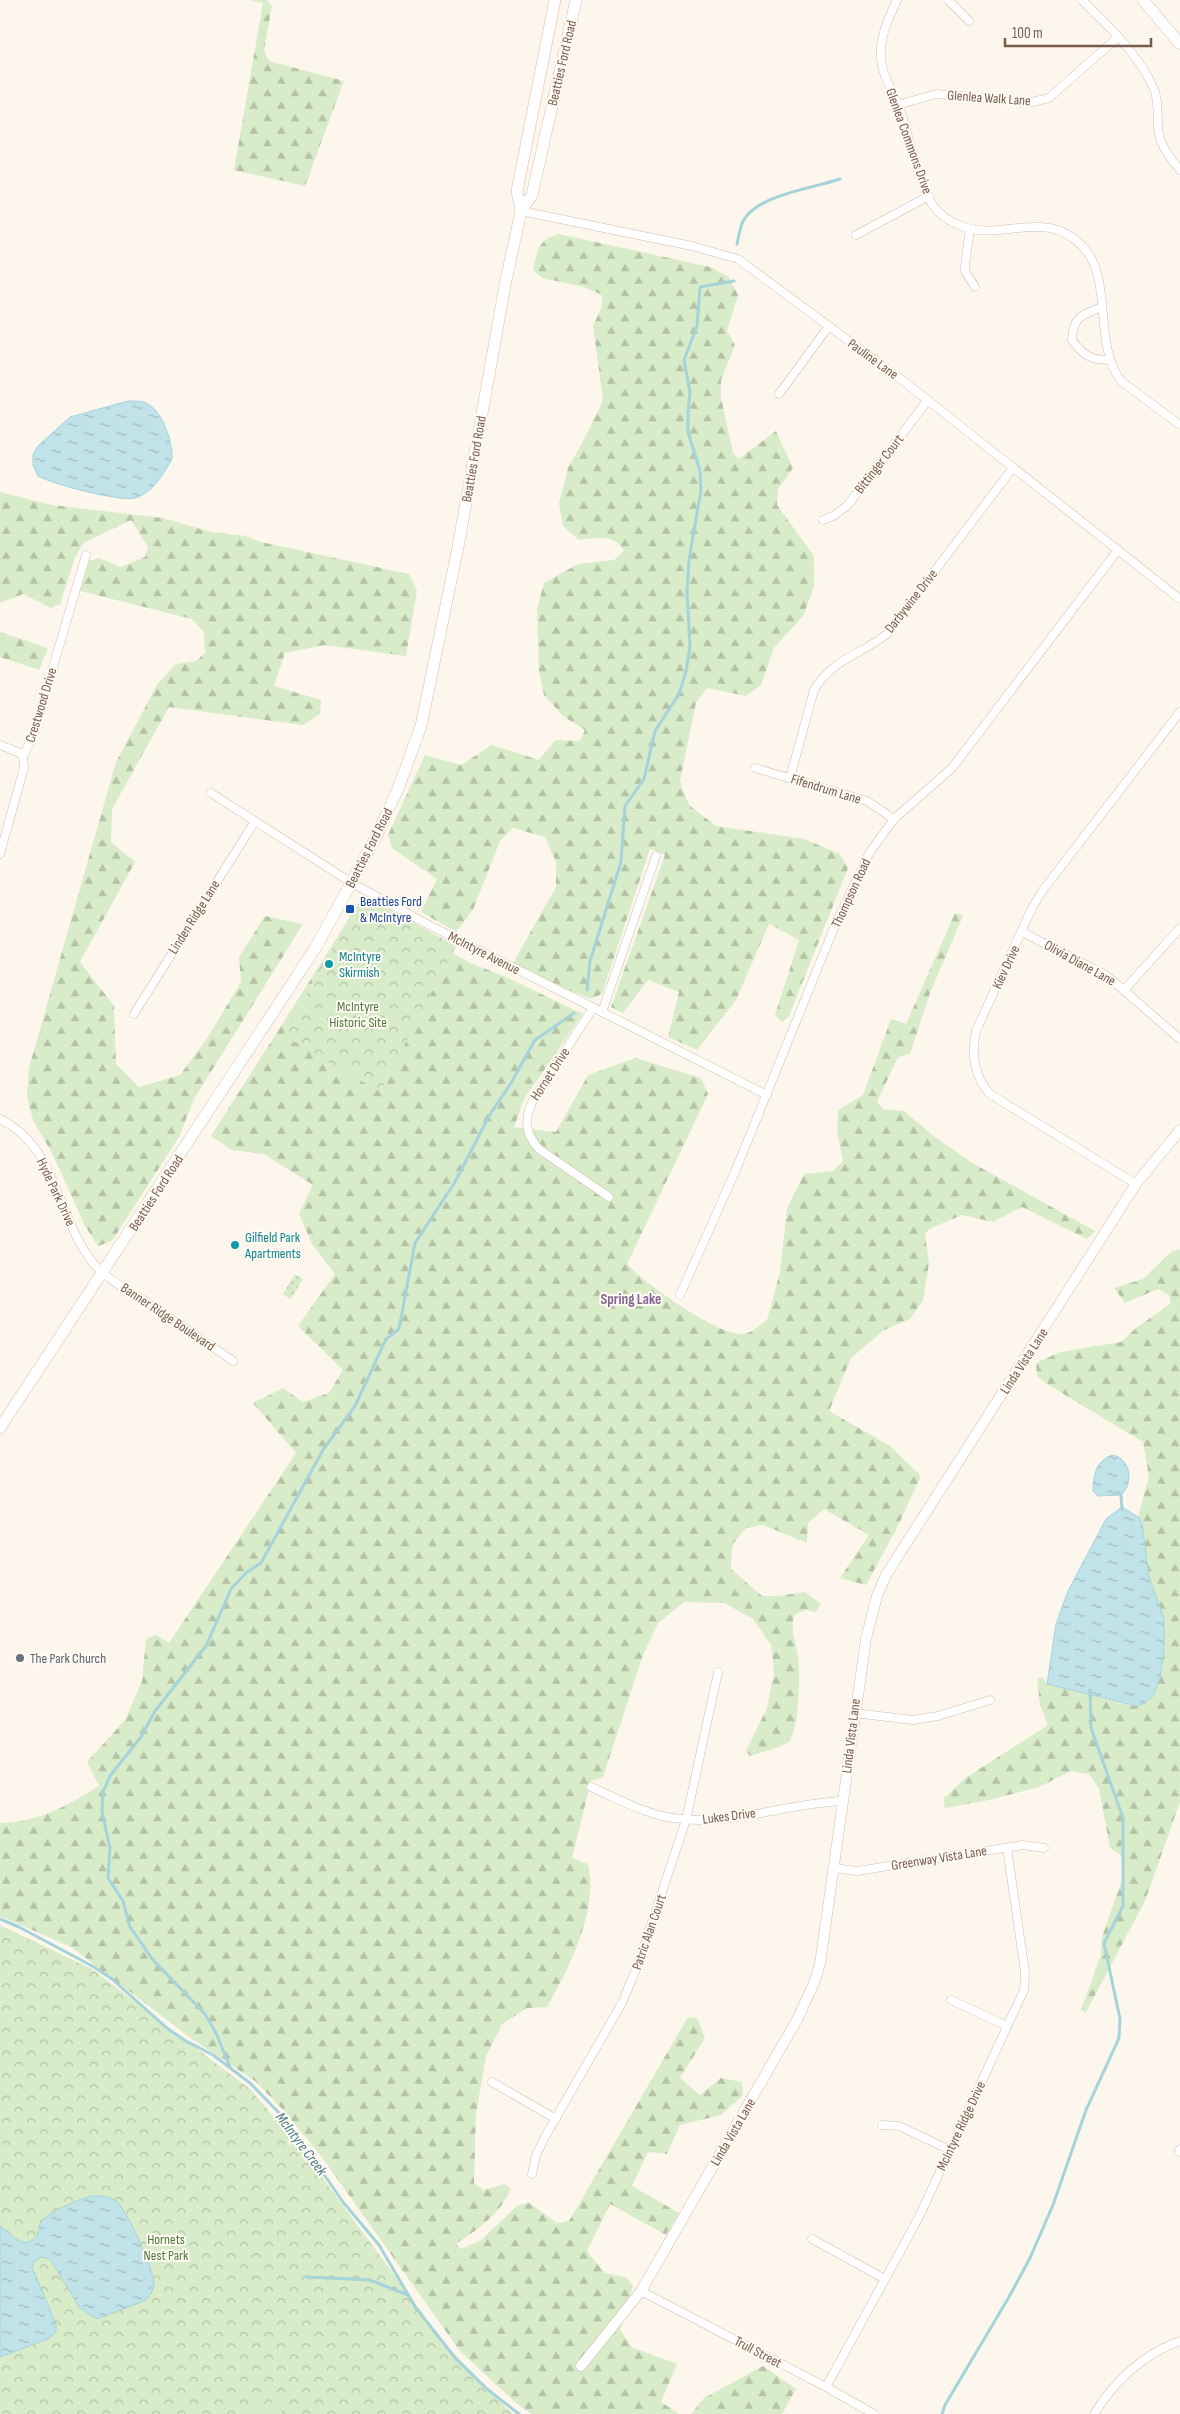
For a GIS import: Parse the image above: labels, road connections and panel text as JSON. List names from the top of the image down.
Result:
{
  "streets": {
    "main road": ["Beatties Ford Road"],
    "street": [
      "Glenlea Walk Lane",
      "Glenlea Commons Drive",
      "Pauline Lane",
      "Bittinger Court",
      "Darbywine Drive",
      "Crestwood Drive",
      "Fifendrum Lane",
      "Thompson Road",
      "Linden Ridge Lane",
      "McIntyre Avenue",
      "Olivia Diane Lane",
      "Kiev Drive",
      "Hornet Drive",
      "Hyde Park Drive",
      "Banner Ridge Boulevard",
      "Linda Vista Lane",
      "Lukes Drive",
      "Greenway Vista Lane",
      "Patric Alan Court",
      "McIntyre Ridge Drive",
      "Trull Street"
    ]
  },
  "crossings": [
    ["Beatties Ford Road", "Pauline Lane"],
    ["Beatties Ford Road", "McIntyre Avenue"],
    ["Beatties Ford Road", "Hyde Park Drive"],
    ["Beatties Ford Road", "Banner Ridge Boulevard"],
    ["Glenlea Walk Lane", "Glenlea Commons Drive"],
    ["Pauline Lane", "Bittinger Court"],
    ["Pauline Lane", "Darbywine Drive"],
    ["Pauline Lane", "Thompson Road"],
    ["Darbywine Drive", "Fifendrum Lane"],
    ["Fifendrum Lane", "Thompson Road"],
    ["Thompson Road", "McIntyre Avenue"],
    ["Linden Ridge Lane", "McIntyre Avenue"],
    ["McIntyre Avenue", "Hornet Drive"],
    ["Olivia Diane Lane", "Kiev Drive"],
    ["Kiev Drive", "Linda Vista Lane"],
    ["Hyde Park Drive", "Banner Ridge Boulevard"],
    ["Linda Vista Lane", "Lukes Drive"],
    ["Linda Vista Lane", "Greenway Vista Lane"],
    ["Linda Vista Lane", "Trull Street"],
    ["Lukes Drive", "Patric Alan Court"],
    ["Greenway Vista Lane", "McIntyre Ridge Drive"],
    ["McIntyre Ridge Drive", "Trull Street"]
  ],
  "districts": ["Spring Lake"],
  "water": ["McIntyre Creek"],
  "parks": ["McIntyre Historic Site", "Hornets Nest Park"],
  "places": {
    "transit": ["Beatties Ford & McIntyre"],
    "other": ["McIntyre Skirmish", "Gilfield Park Apartments", "The Park Church"]
  },
  "scale_bar": "100 m"
}
